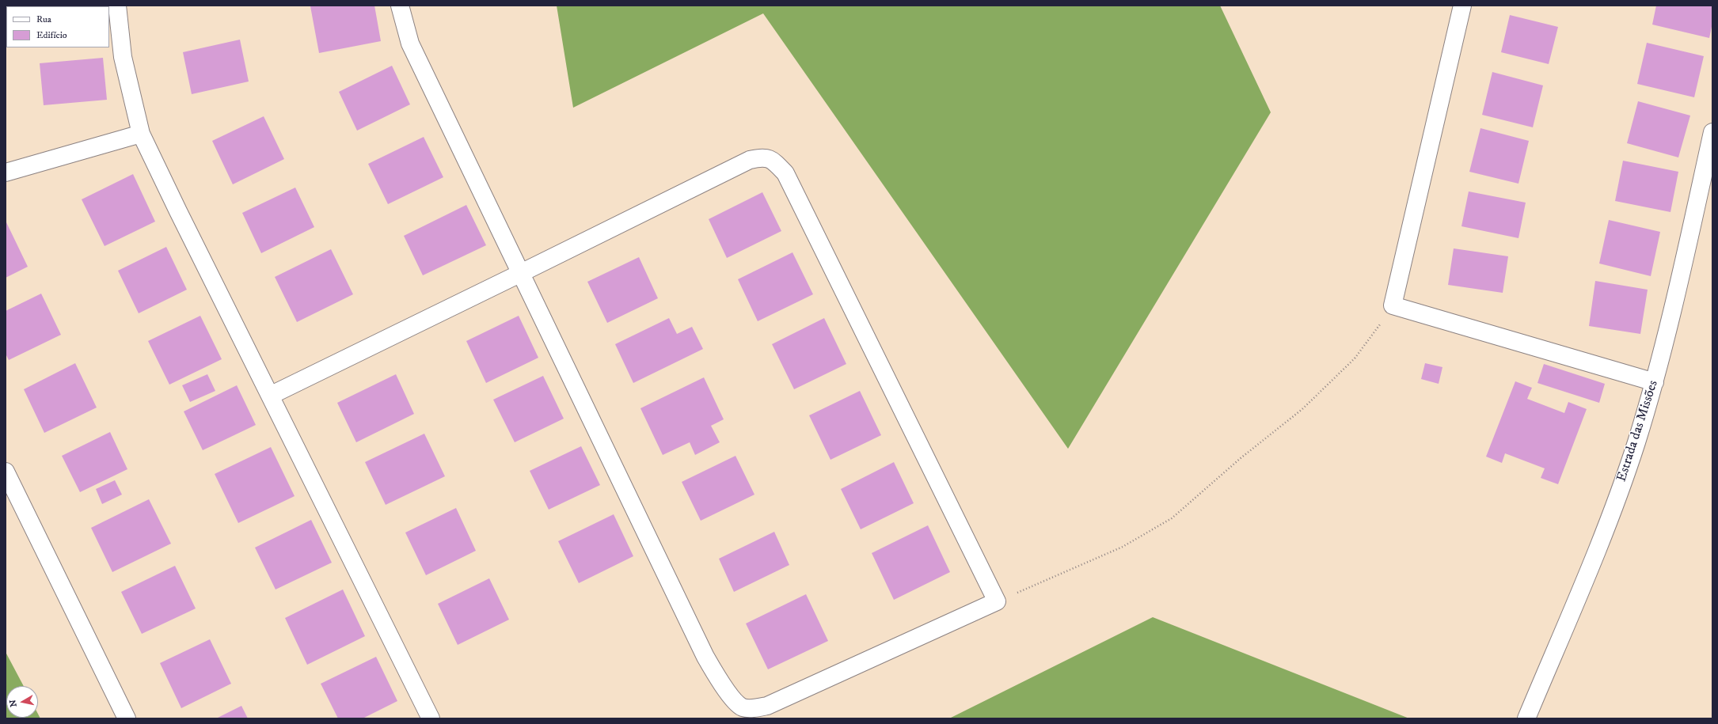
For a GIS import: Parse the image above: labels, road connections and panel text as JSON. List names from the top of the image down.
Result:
{
  "streets": {
    "street": ["Estrada das Missões"]
  },
  "legend": ["Rua", "Edifício"],
  "north": "left"
}
